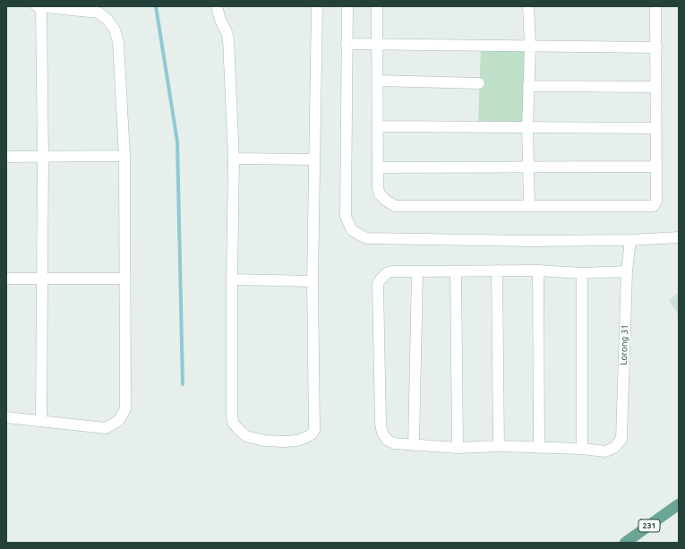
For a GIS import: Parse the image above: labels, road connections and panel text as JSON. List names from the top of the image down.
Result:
{
  "streets": {
    "main road": ["231"],
    "street": ["Lorong 31"]
  }
}
